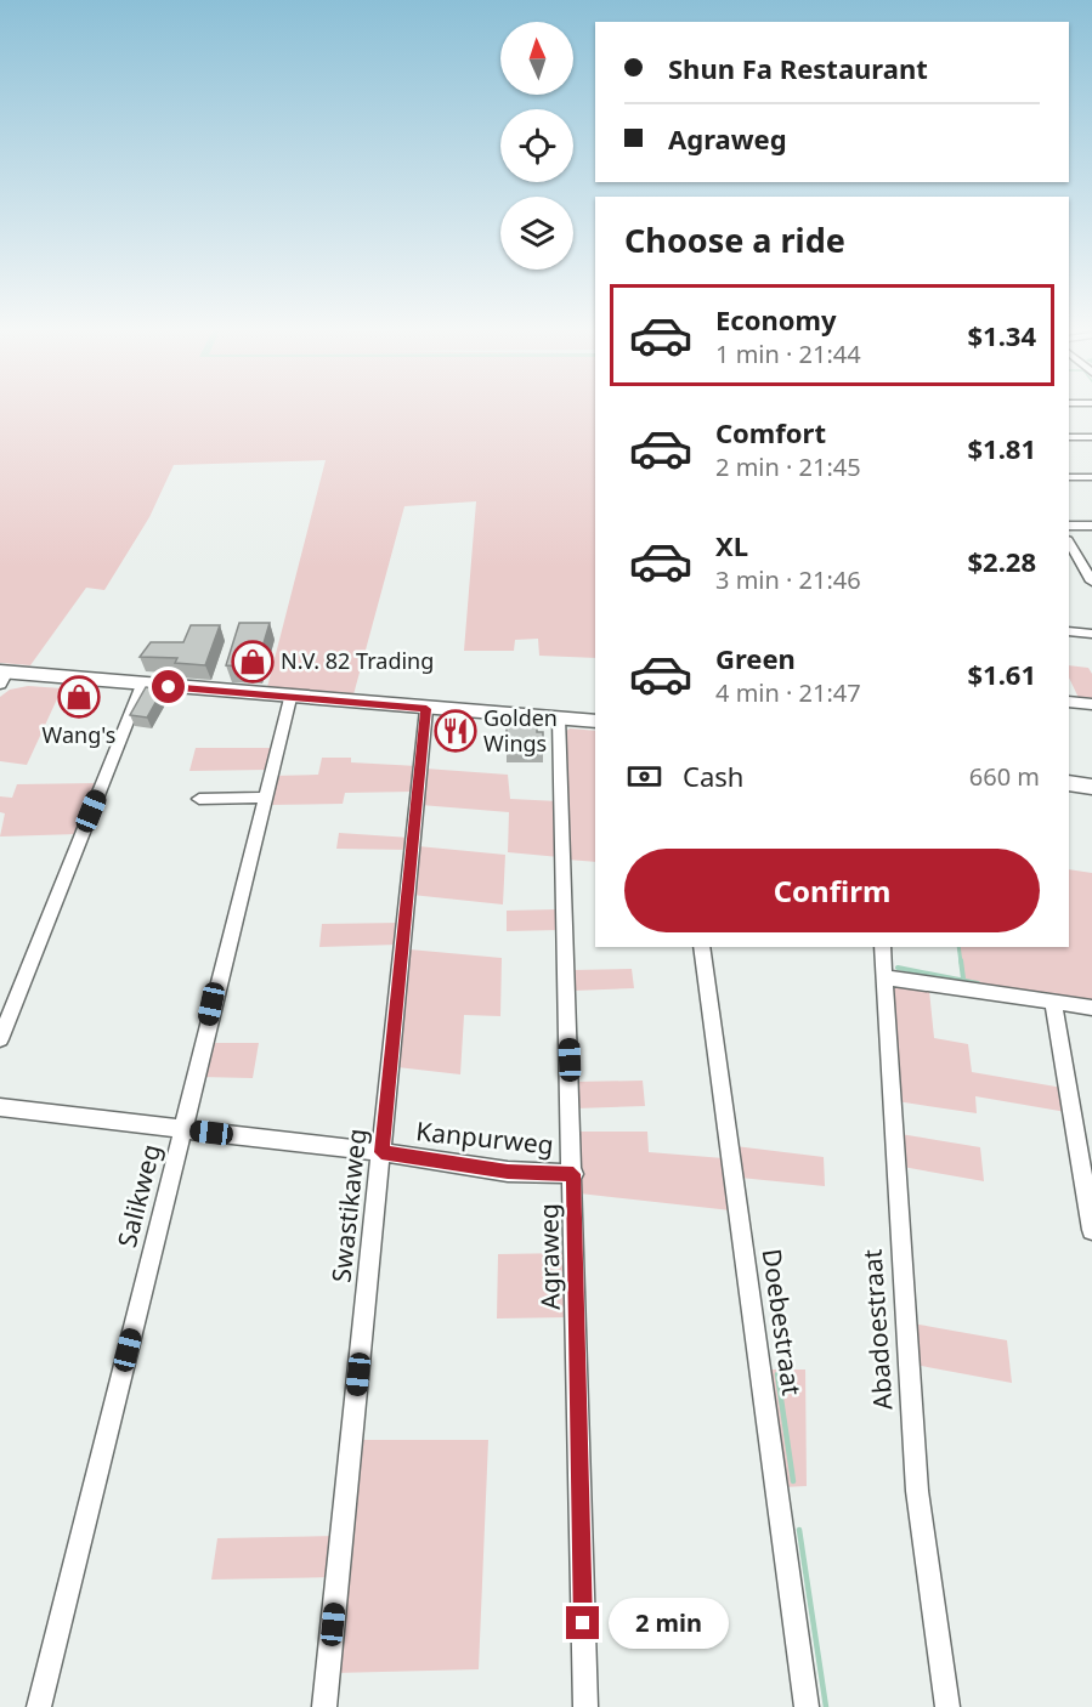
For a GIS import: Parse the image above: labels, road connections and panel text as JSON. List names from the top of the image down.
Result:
{
  "streets": {
    "street": [
      "Kanpurweg",
      "Salikweg",
      "Swastikaweg",
      "Agraweg",
      "Doebestraat",
      "Abadoestraat"
    ]
  },
  "crossings": [
    ["Kanpurweg", "Salikweg"],
    ["Kanpurweg", "Swastikaweg"],
    ["Kanpurweg", "Agraweg"]
  ],
  "places": {
    "shop": ["N.V. 82 Trading", "Wang's"],
    "restaurant": ["Golden Wings"]
  },
  "north": "top",
  "page": {
    "banner": ["Shun Fa Restaurant", "Agraweg"],
    "heading": "Choose a ride",
    "list": [
      {
        "name": "Economy",
        "note": "1 min · 21:44",
        "value": "$1.34"
      },
      {
        "name": "Comfort",
        "note": "2 min · 21:45",
        "value": "$1.81"
      },
      {
        "name": "XL",
        "note": "3 min · 21:46",
        "value": "$2.28"
      },
      {
        "name": "Green",
        "note": "4 min · 21:47",
        "value": "$1.61"
      }
    ],
    "pay": ["Cash", "660 m"],
    "buttons": "Confirm",
    "bubble": "2 min"
  }
}
